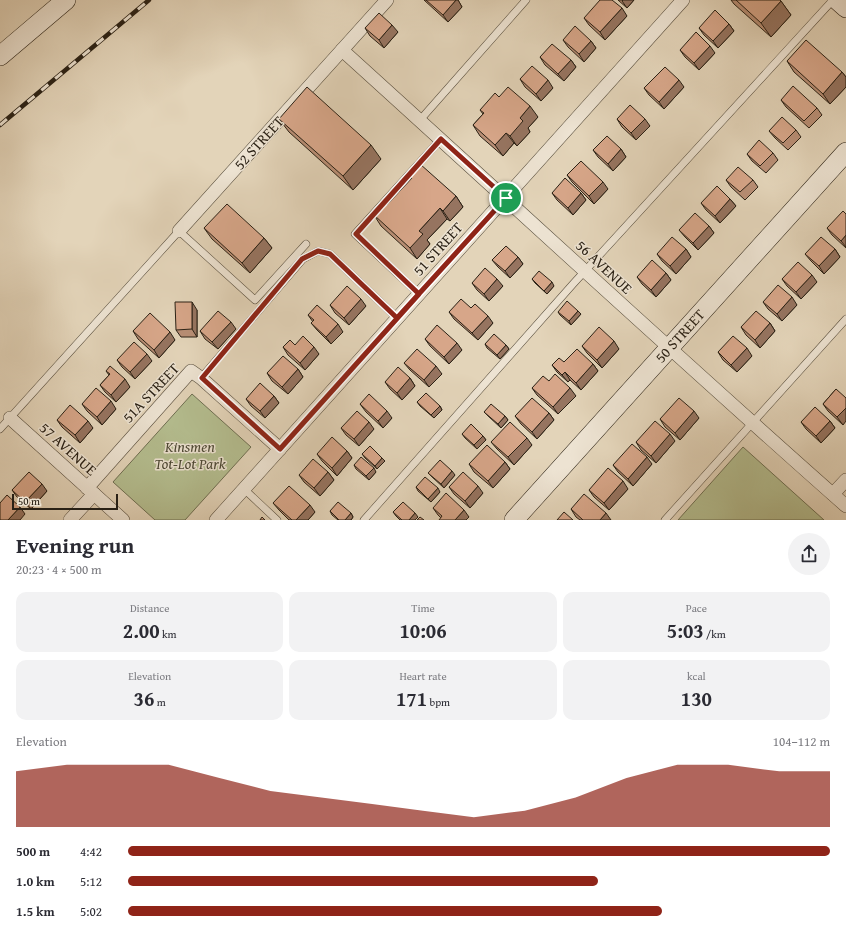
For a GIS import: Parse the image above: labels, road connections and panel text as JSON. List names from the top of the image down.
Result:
{
  "streets": {
    "street": [
      "52 STREET",
      "51 STREET",
      "56 AVENUE",
      "50 STREET",
      "51A STREET",
      "57 AVENUE"
    ]
  },
  "crossings": [
    ["52 STREET", "56 AVENUE"],
    ["51 STREET", "56 AVENUE"],
    ["51 STREET", "51A STREET"],
    ["56 AVENUE", "50 STREET"],
    ["51A STREET", "57 AVENUE"]
  ],
  "parks": ["Kinsmen Tot-Lot Park"],
  "scale_bar": "50 m",
  "page": {
    "scale": "50 m",
    "heading": ["Evening run", "20:23 · 4 × 500 m"],
    "stats": [
      ["Distance", "2.00 km"],
      ["Time", "10:06"],
      ["Pace", "5:03 /km"],
      ["Elevation", "36 m"],
      ["Heart rate", "171 bpm"],
      ["kcal", "130"]
    ],
    "chart": ["Elevation", "104–112 m"],
    "list": [
      {
        "name": "500 m",
        "note": "4:42"
      },
      {
        "name": "1.0 km",
        "note": "5:12"
      },
      {
        "name": "1.5 km",
        "note": "5:02"
      }
    ]
  }
}
